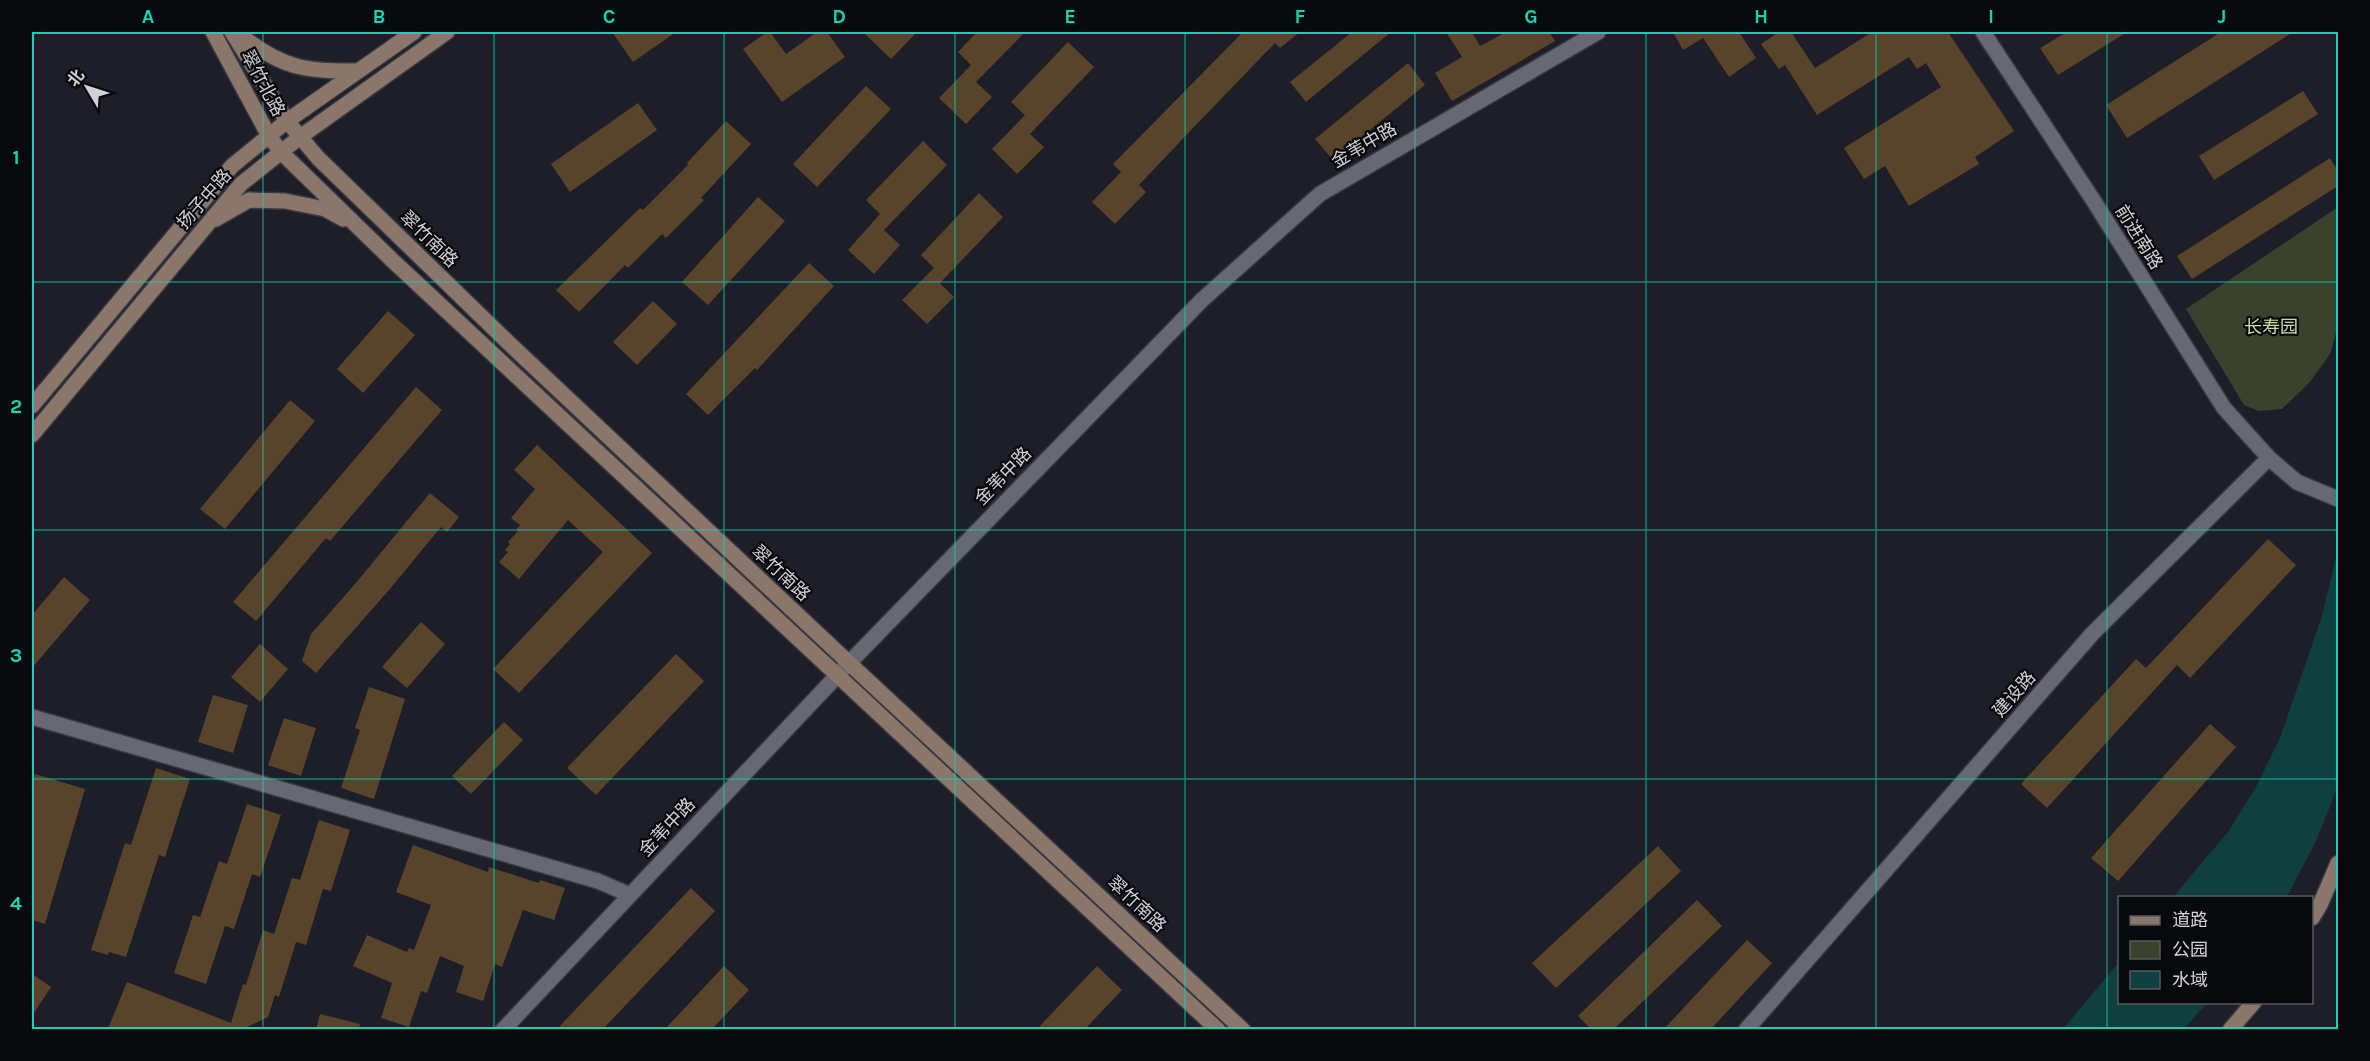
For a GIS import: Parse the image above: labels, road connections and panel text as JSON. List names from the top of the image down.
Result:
{
  "streets": {
    "main road": ["翠竹北路", "扬子中路", "翠竹南路"],
    "street": ["金苇中路", "前进南路", "建设路"]
  },
  "crossings": [
    ["翠竹北路", "扬子中路"],
    ["翠竹北路", "翠竹南路"],
    ["金苇中路", "翠竹南路"],
    ["扬子中路", "翠竹南路"],
    ["前进南路", "建设路"]
  ],
  "parks": ["长寿园"],
  "legend": ["道路", "公园", "水域"],
  "north": "top left",
  "grid": {
    "columns": [
      "A",
      "B",
      "C",
      "D",
      "E",
      "F",
      "G",
      "H",
      "I",
      "J"
    ],
    "rows": [
      "1",
      "2",
      "3",
      "4"
    ]
  }
}
